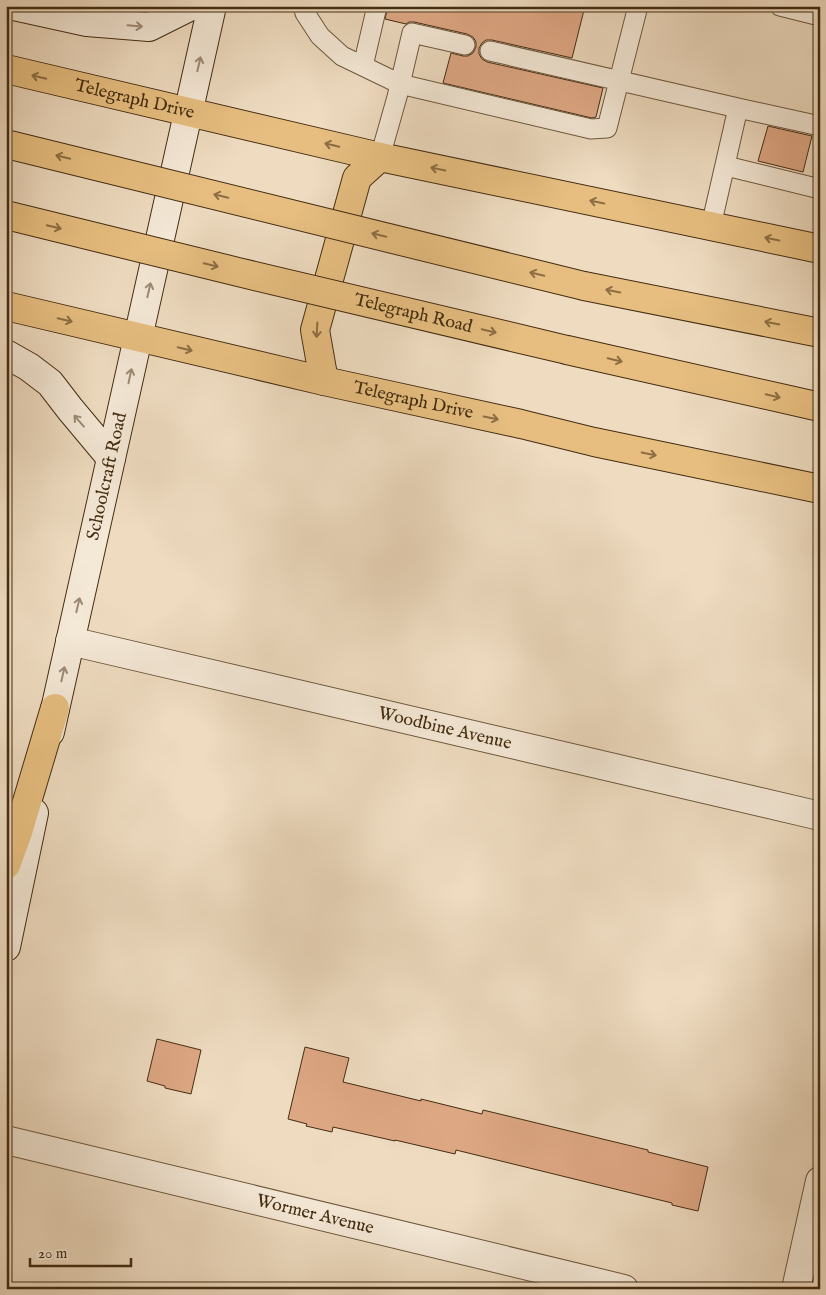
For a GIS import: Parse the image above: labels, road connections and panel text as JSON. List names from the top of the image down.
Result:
{
  "streets": {
    "main road": ["Telegraph Drive", "Telegraph Road"],
    "street": ["Schoolcraft Road", "Woodbine Avenue", "Wormer Avenue"]
  },
  "crossings": [
    ["Telegraph Drive", "Schoolcraft Road"],
    ["Schoolcraft Road", "Woodbine Avenue"]
  ],
  "one_way": ["Schoolcraft Road"],
  "scale_bar": "20 m"
}
